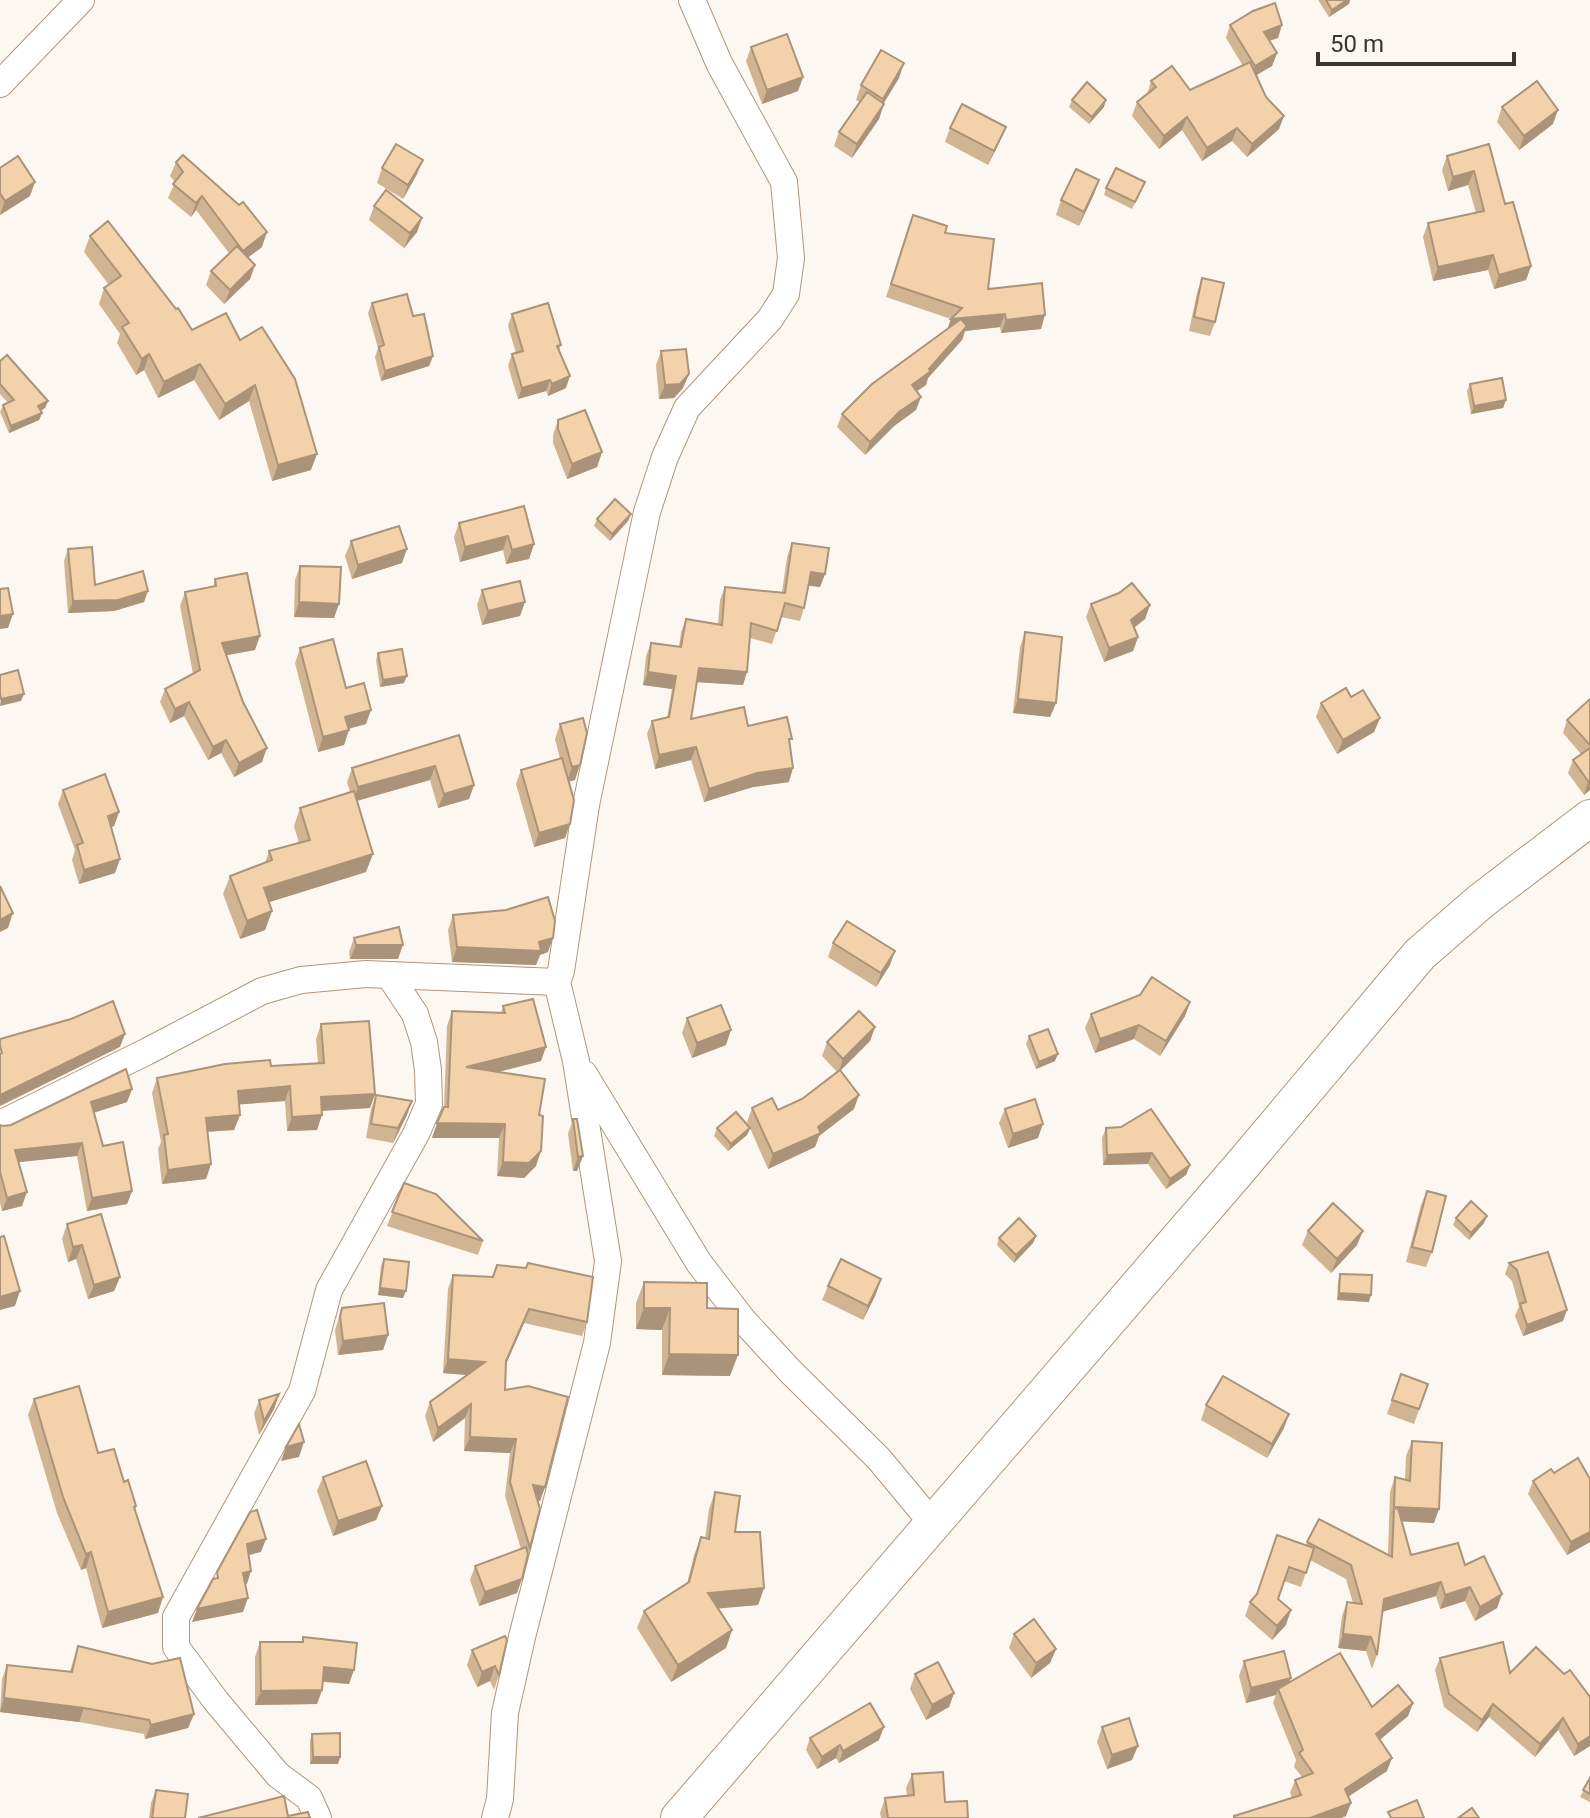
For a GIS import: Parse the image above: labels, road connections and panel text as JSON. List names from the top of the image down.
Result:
{
  "scale_bar": "50 m"
}
